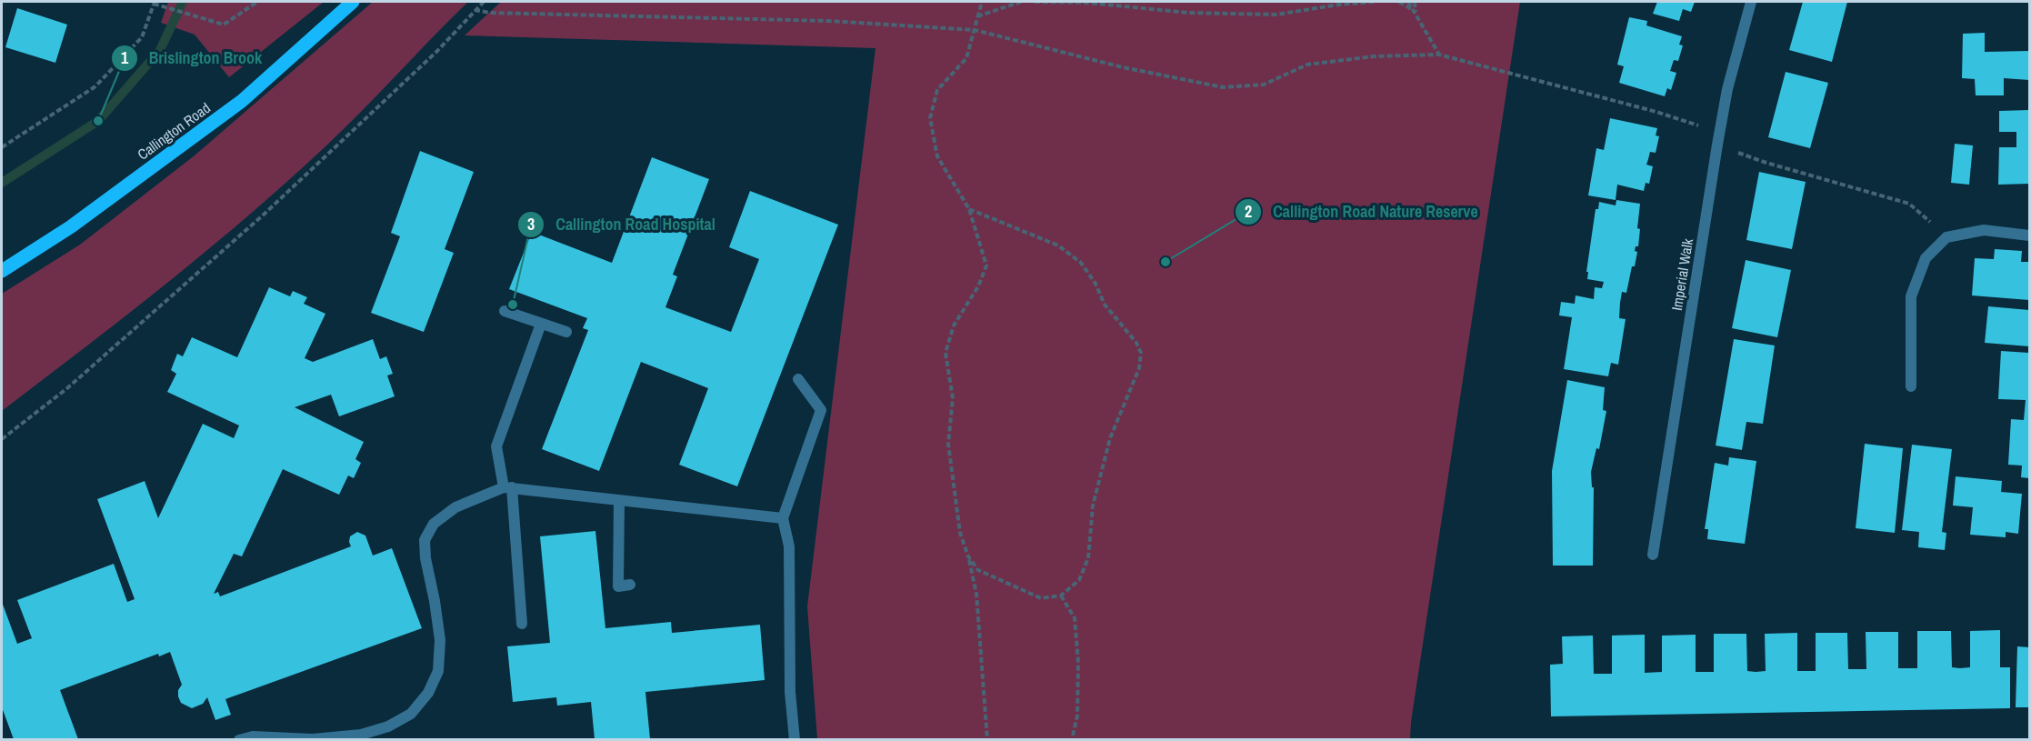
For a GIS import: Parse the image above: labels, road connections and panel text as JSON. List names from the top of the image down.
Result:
{
  "streets": {
    "main road": ["Callington Road"],
    "street": ["Imperial Walk"]
  },
  "places": ["Brislington Brook", "Callington Road Nature Reserve", "Callington Road Hospital"]
}
